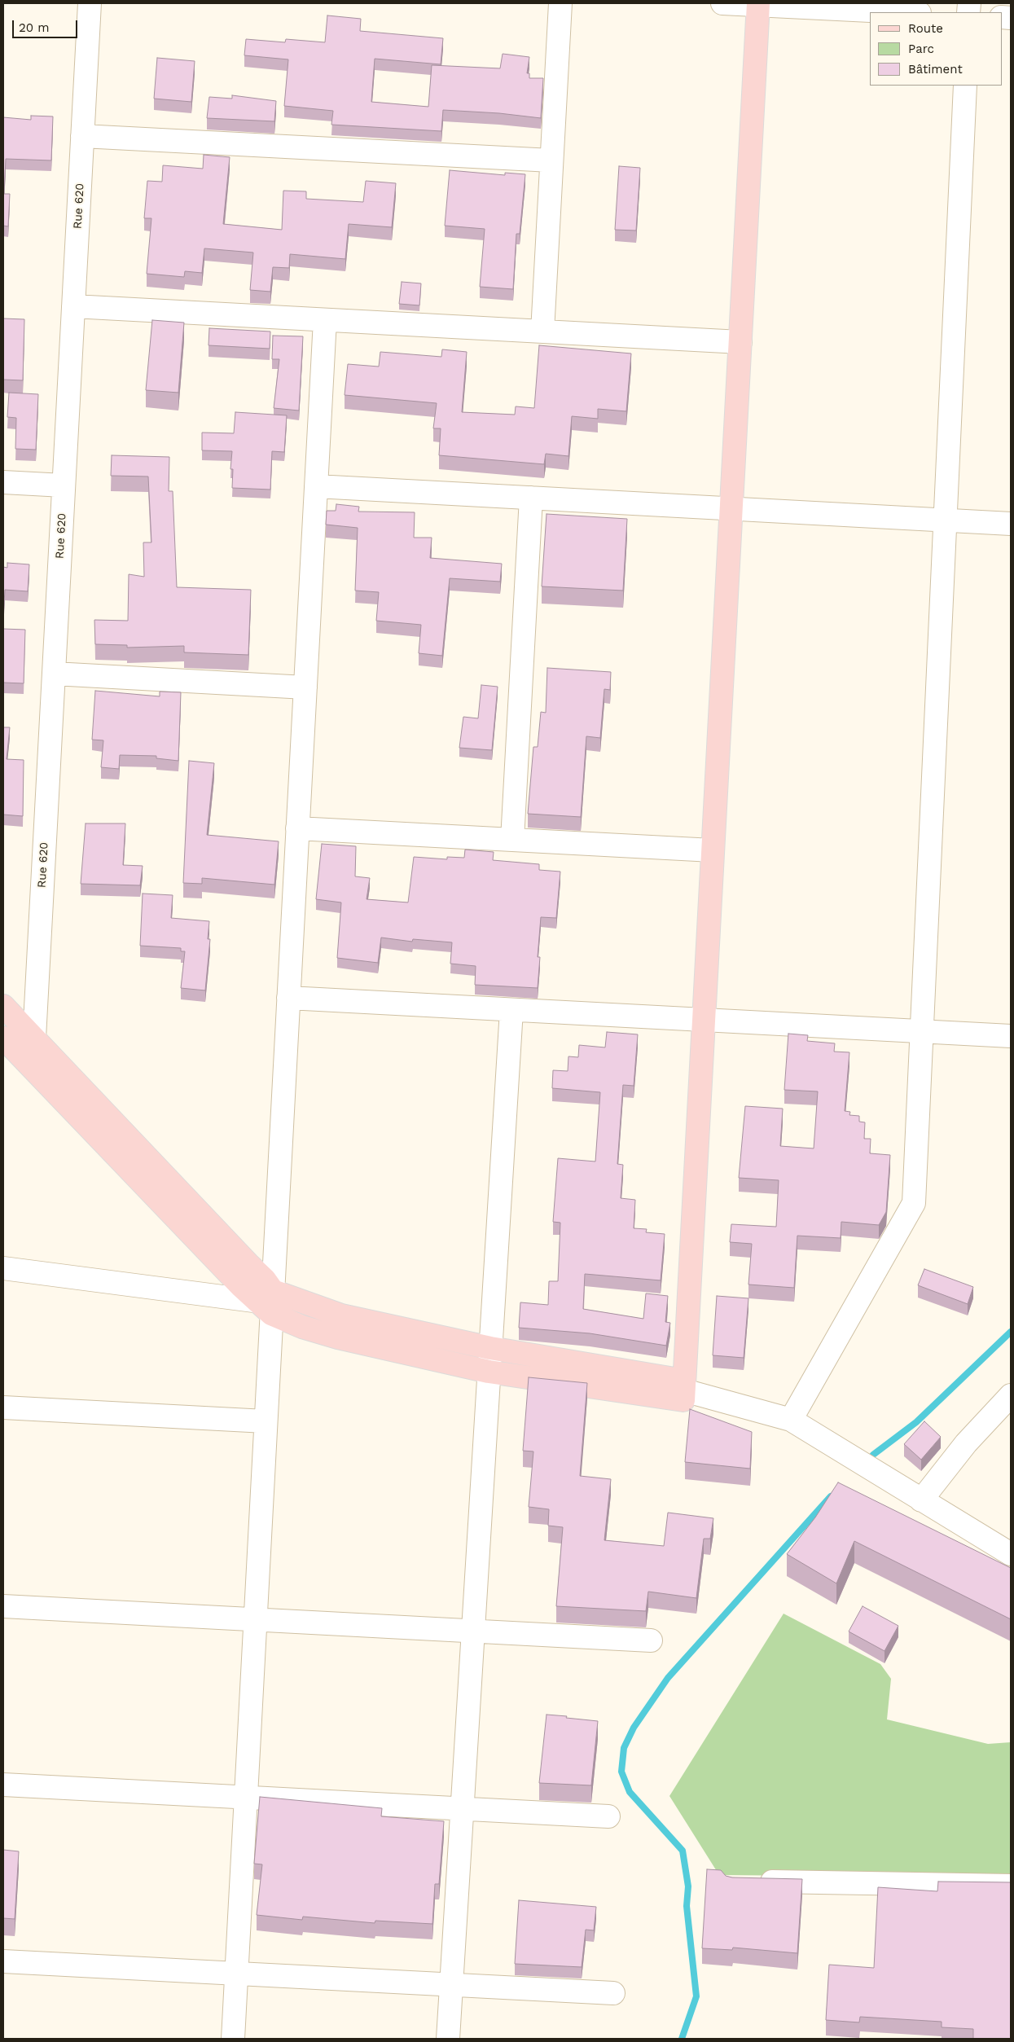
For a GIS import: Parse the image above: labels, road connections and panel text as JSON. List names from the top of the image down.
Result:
{
  "streets": {
    "street": ["Rue 620"]
  },
  "legend": ["Route", "Parc", "Bâtiment"],
  "scale_bar": "20 m"
}
